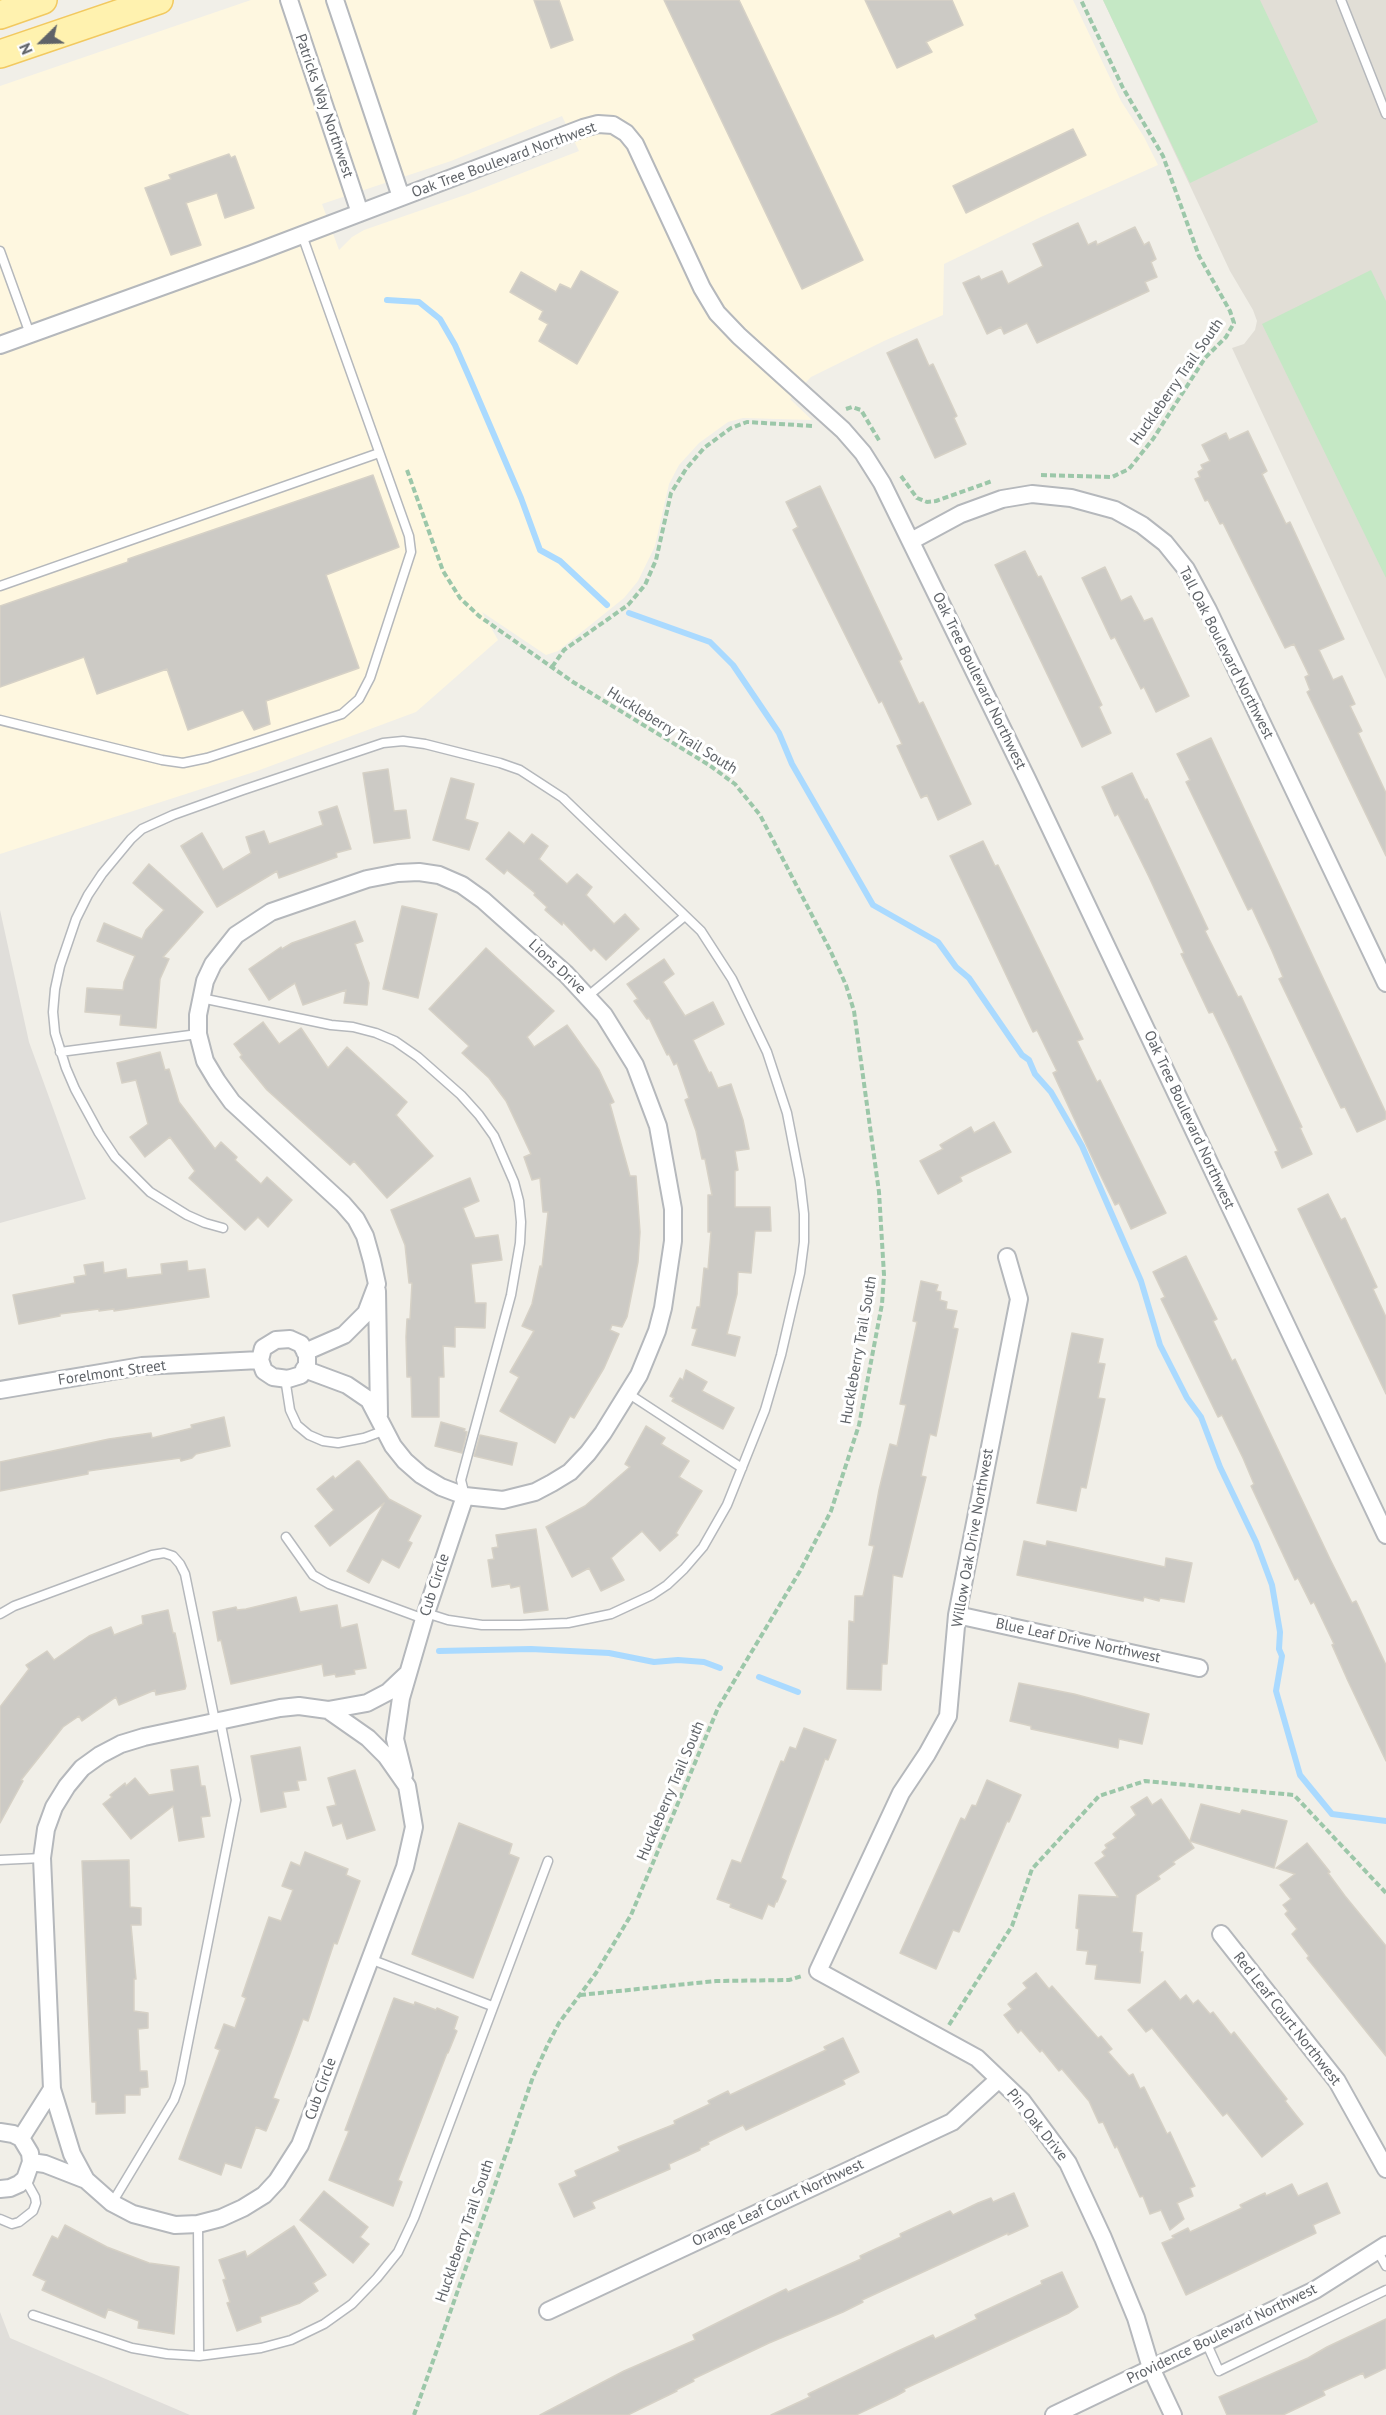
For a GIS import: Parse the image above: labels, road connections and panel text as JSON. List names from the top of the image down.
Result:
{
  "streets": {
    "street": [
      "Patricks Way Northwest",
      "Oak Tree Boulevard Northwest",
      "Tall Oak Boulevard Northwest",
      "Lions Drive",
      "Forelmont Street",
      "Willow Oak Drive Northwest",
      "Cub Circle",
      "Blue Leaf Drive Northwest",
      "Red Leaf Court Northwest",
      "Pin Oak Drive",
      "Orange Leaf Court Northwest",
      "Providence Boulevard Northwest"
    ],
    "path": ["Huckleberry Trail South"]
  },
  "crossings": [
    ["Patricks Way Northwest", "Oak Tree Boulevard Northwest"],
    ["Oak Tree Boulevard Northwest", "Tall Oak Boulevard Northwest"],
    ["Lions Drive", "Forelmont Street"],
    ["Lions Drive", "Cub Circle"],
    ["Willow Oak Drive Northwest", "Blue Leaf Drive Northwest"],
    ["Willow Oak Drive Northwest", "Pin Oak Drive"],
    ["Pin Oak Drive", "Orange Leaf Court Northwest"],
    ["Pin Oak Drive", "Providence Boulevard Northwest"]
  ],
  "north": "bottom left"
}
